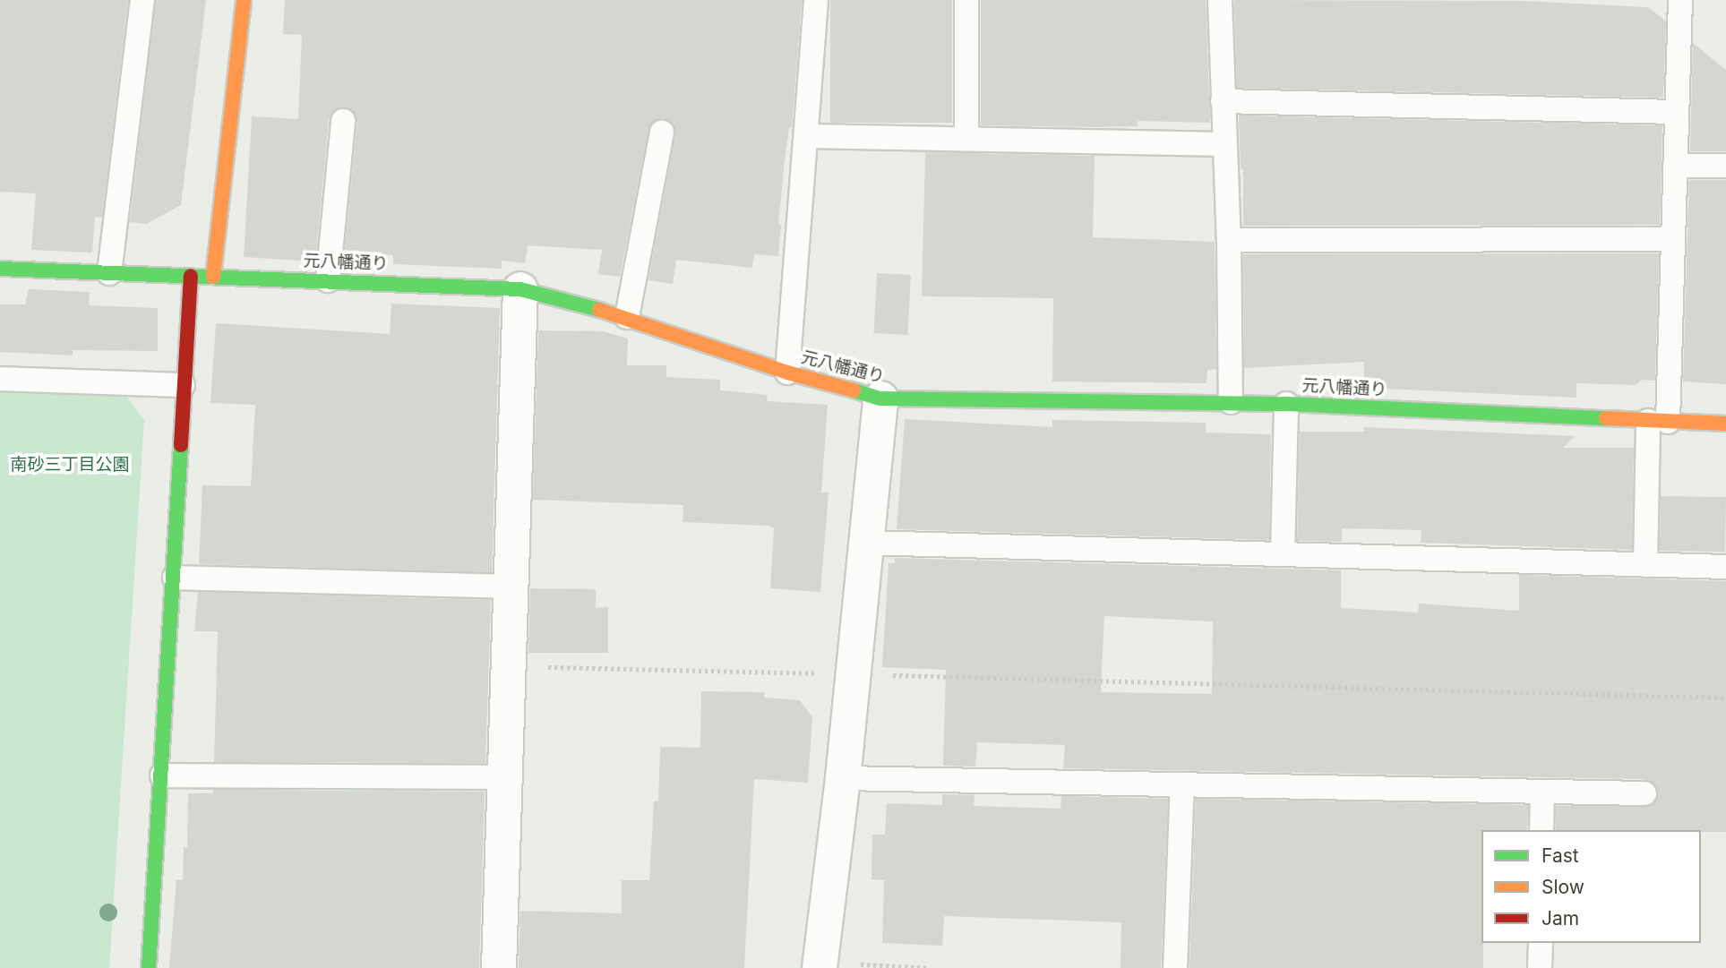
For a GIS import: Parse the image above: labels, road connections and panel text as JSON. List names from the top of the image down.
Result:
{
  "streets": {
    "street": ["元八幡通り"]
  },
  "parks": ["南砂三丁目公園"],
  "legend": ["Fast", "Slow", "Jam"]
}
